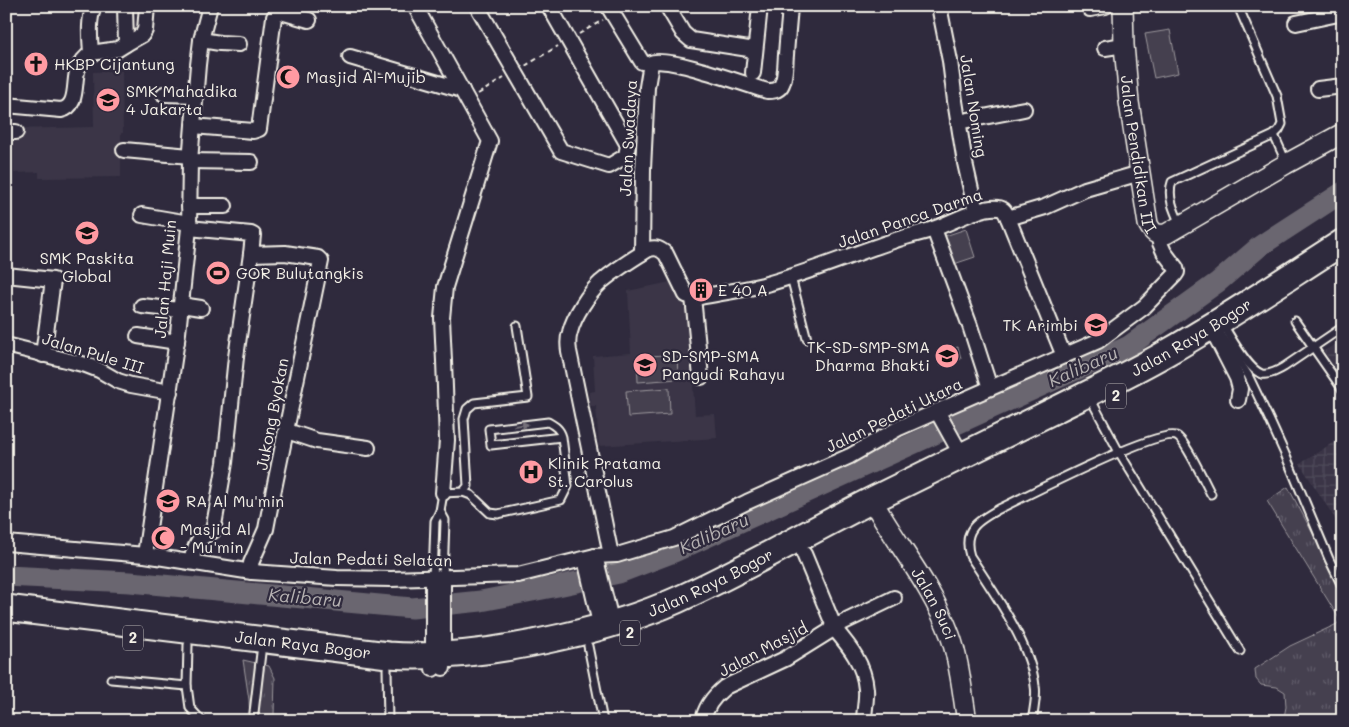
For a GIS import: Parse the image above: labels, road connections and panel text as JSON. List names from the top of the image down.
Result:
{
  "streets": {
    "highway": ["Jalan Raya Bogor", "2"],
    "street": [
      "Jalan Noming",
      "Jalan Swadaya",
      "Jalan Pendidikan III",
      "Jalan Panca Darma",
      "Jalan Haji Muin",
      "Jalan Pule III",
      "Jukong Byokan",
      "Jalan Pedati Utara",
      "Jalan Pedati Selatan",
      "Jalan Suci",
      "Jalan Masjid"
    ]
  },
  "crossings": [
    ["Jalan Noming", "Jalan Panca Darma"],
    ["Jalan Pendidikan III", "Jalan Pedati Utara"],
    ["Jalan Haji Muin", "Jalan Pule III"],
    ["Jalan Haji Muin", "Jalan Pedati Selatan"],
    ["Jalan Raya Bogor", "Jalan Suci"],
    ["Jukong Byokan", "Jalan Pedati Selatan"],
    ["Jalan Pedati Utara", "Jalan Pedati Selatan"]
  ],
  "water": ["Kalibaru"],
  "places": {
    "church": ["HKBP Cijantung"],
    "mosque": ["Masjid Al-Mujib", "Masjid Al - Mu'min"],
    "school or university": [
      "SMK Mahadika 4 Jakarta",
      "SMK Paskita Global",
      "TK Arimbi",
      "TK-SD-SMP-SMA Dharma Bhakti",
      "SD-SMP-SMA Pangudi Rahayu",
      "RA Al Mu'min"
    ],
    "sports": ["GOR Bulutangkis"],
    "building": ["E 40 A"],
    "hospital": ["Klinik Pratama St. Carolus"]
  }
}
